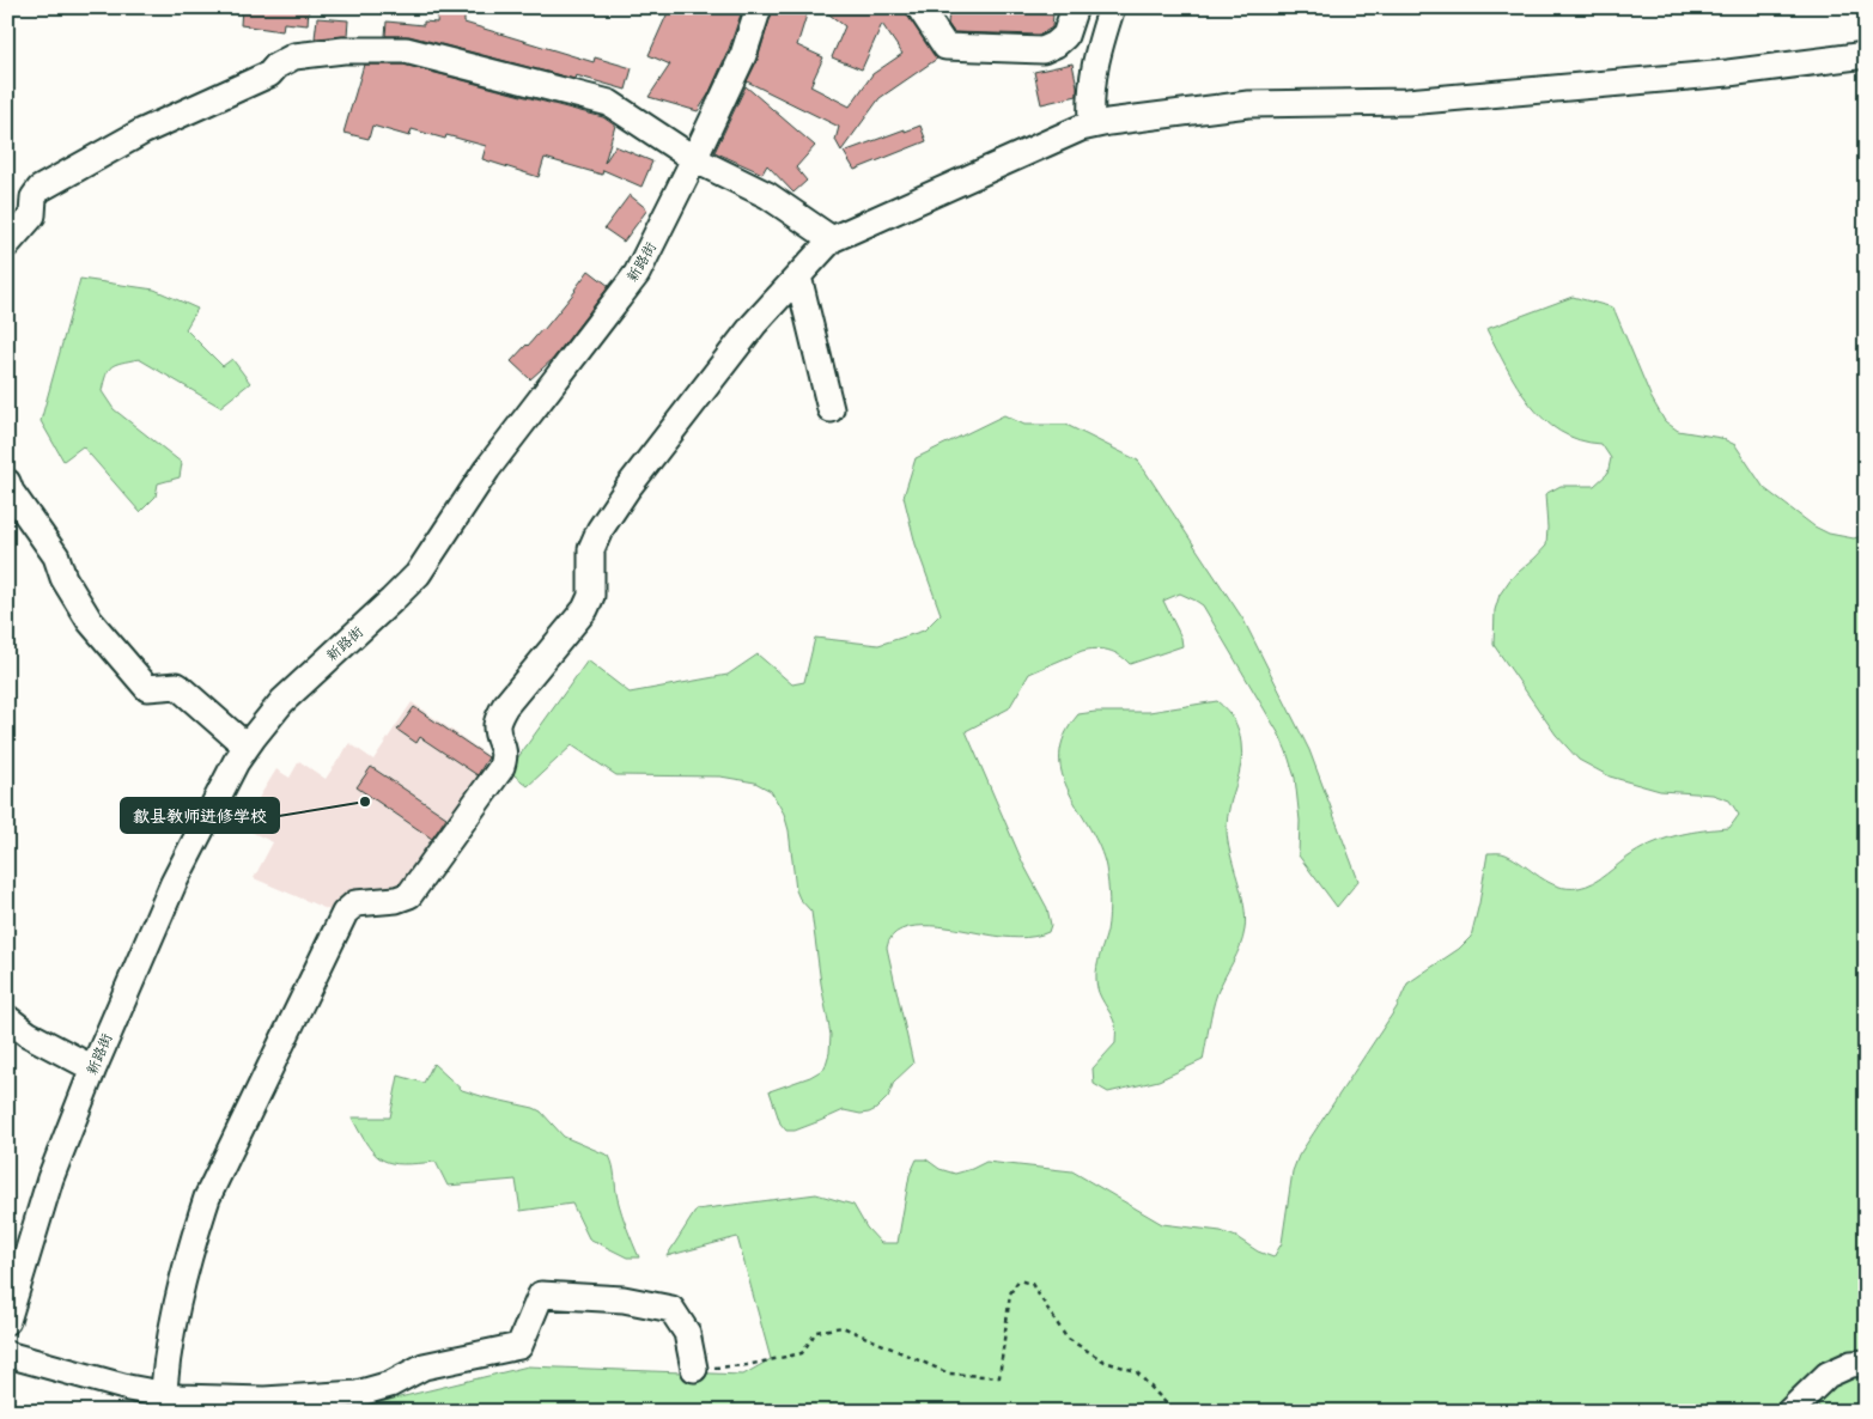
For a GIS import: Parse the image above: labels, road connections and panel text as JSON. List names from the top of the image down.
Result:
{
  "streets": {
    "street": ["新路街"]
  },
  "places": ["歙县教师进修学校"]
}
